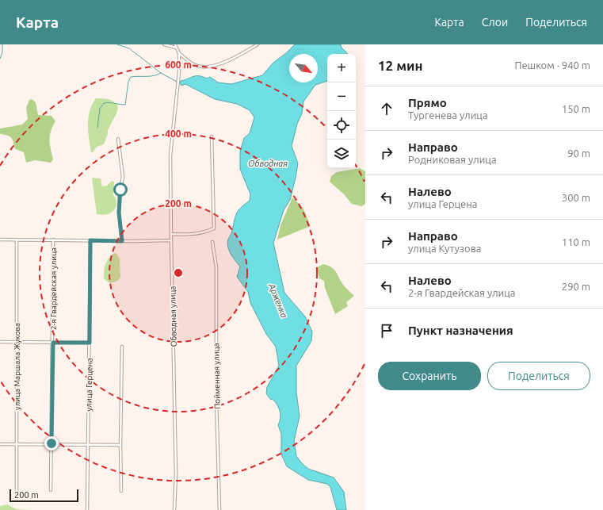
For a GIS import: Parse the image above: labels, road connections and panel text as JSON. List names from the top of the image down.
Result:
{
  "streets": {
    "street": [
      "2-я Гвардейская улица",
      "Обводная улица",
      "улица Маршала Жукова",
      "Пойменная улица",
      "улица Герцена"
    ]
  },
  "water": ["Обводная", "Арженка"],
  "scale_bar": "200 m",
  "north": "bottom right",
  "page": {
    "header": "Карта",
    "nav": ["Карта", "Слои", "Поделиться"],
    "heading": ["12 мин", "Пешком · 940 m"],
    "map_buttons": ["+", "−"],
    "list": [
      ["Прямо", "Тургенева улица", "150 m"],
      ["Направо", "Родниковая улица", "90 m"],
      ["Налево", "улица Герцена", "300 m"],
      ["Направо", "улица Кутузова", "110 m"],
      ["Налево", "2-я Гвардейская улица", "290 m"],
      "Пункт назначения"
    ],
    "buttons": ["Сохранить", "Поделиться"],
    "scale": "200 m"
  },
  "rings": ["600 m", "400 m", "200 m"]
}
